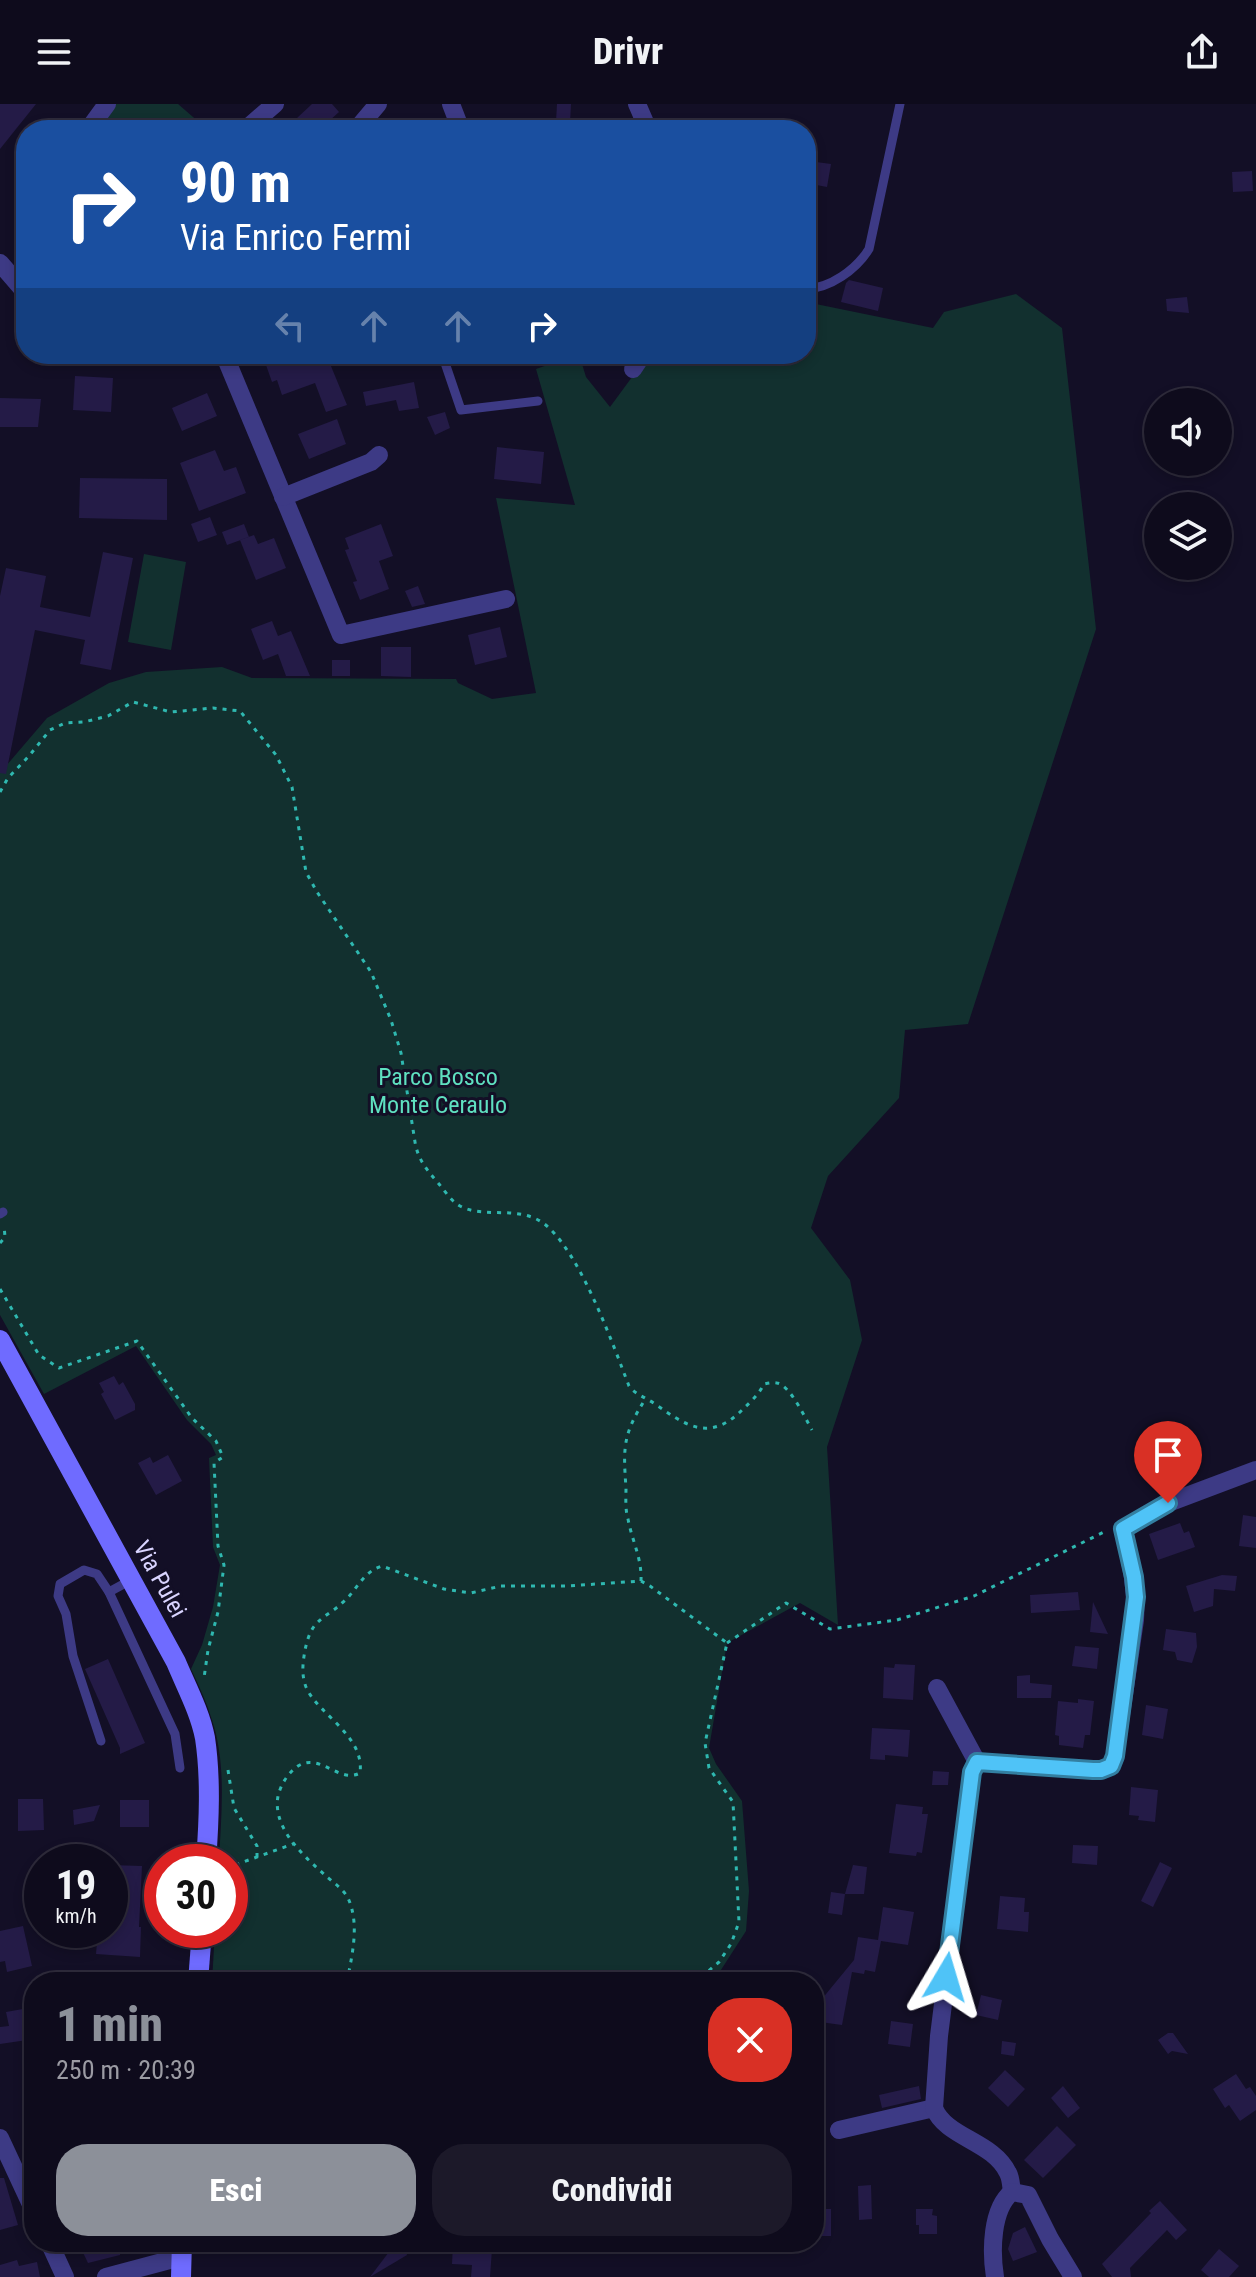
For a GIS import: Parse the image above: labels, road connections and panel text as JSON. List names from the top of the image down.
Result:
{
  "streets": {
    "main road": ["Via Pulei"]
  },
  "parks": ["Parco Bosco Monte Ceraulo"],
  "page": {
    "header": "Drivr",
    "turn": ["90 m", "Via Enrico Fermi"],
    "speed": "19 km/h",
    "limit": "30",
    "heading": ["1 min", "250 m · 20:39"],
    "buttons": ["Esci", "Condividi"]
  }
}
